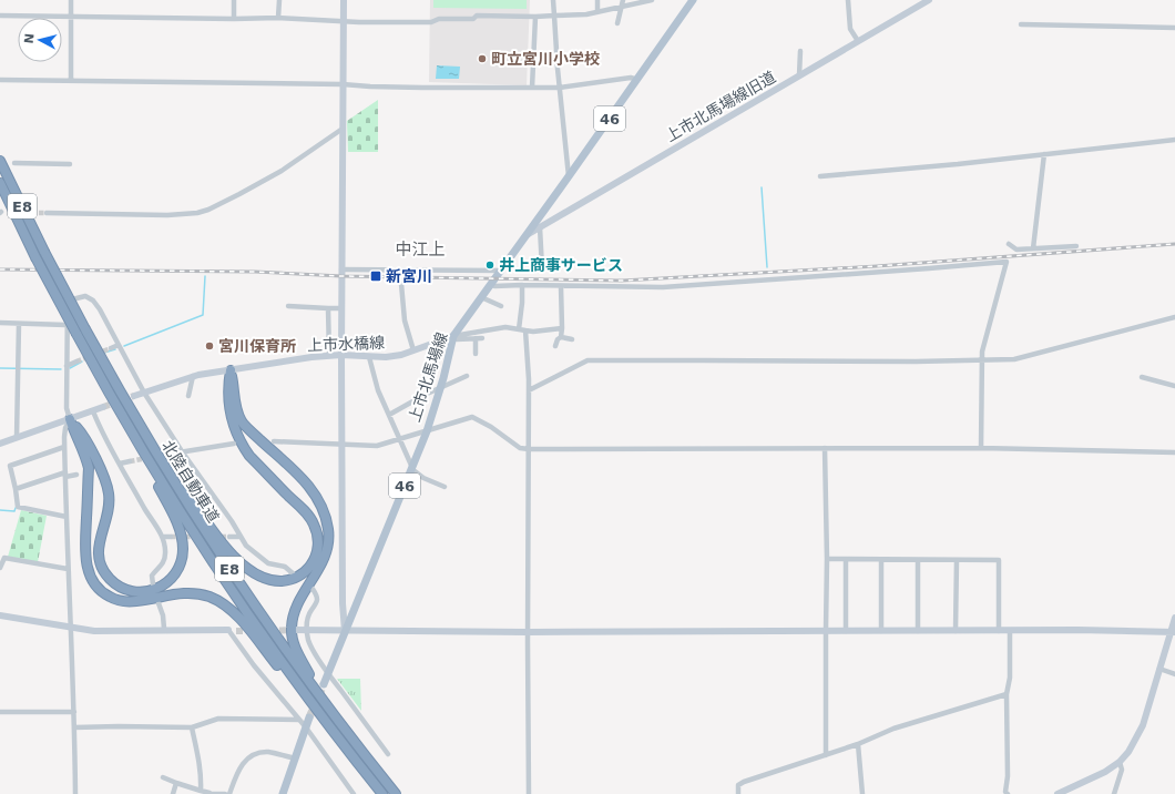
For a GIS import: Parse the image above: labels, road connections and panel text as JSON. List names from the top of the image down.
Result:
{
  "streets": {
    "highway": ["E8", "北陸自動車道"],
    "main road": ["46", "上市北馬場線"],
    "street": ["上市北馬場線旧道", "上市水橋線"]
  },
  "crossings": [
    ["上市北馬場線旧道", "上市北馬場線"],
    ["上市水橋線", "上市北馬場線"]
  ],
  "districts": ["中江上"],
  "places": {
    "other": ["町立宮川小学校", "井上商事サービス", "宮川保育所"],
    "transit": ["新宮川"]
  },
  "north": "left"
}
